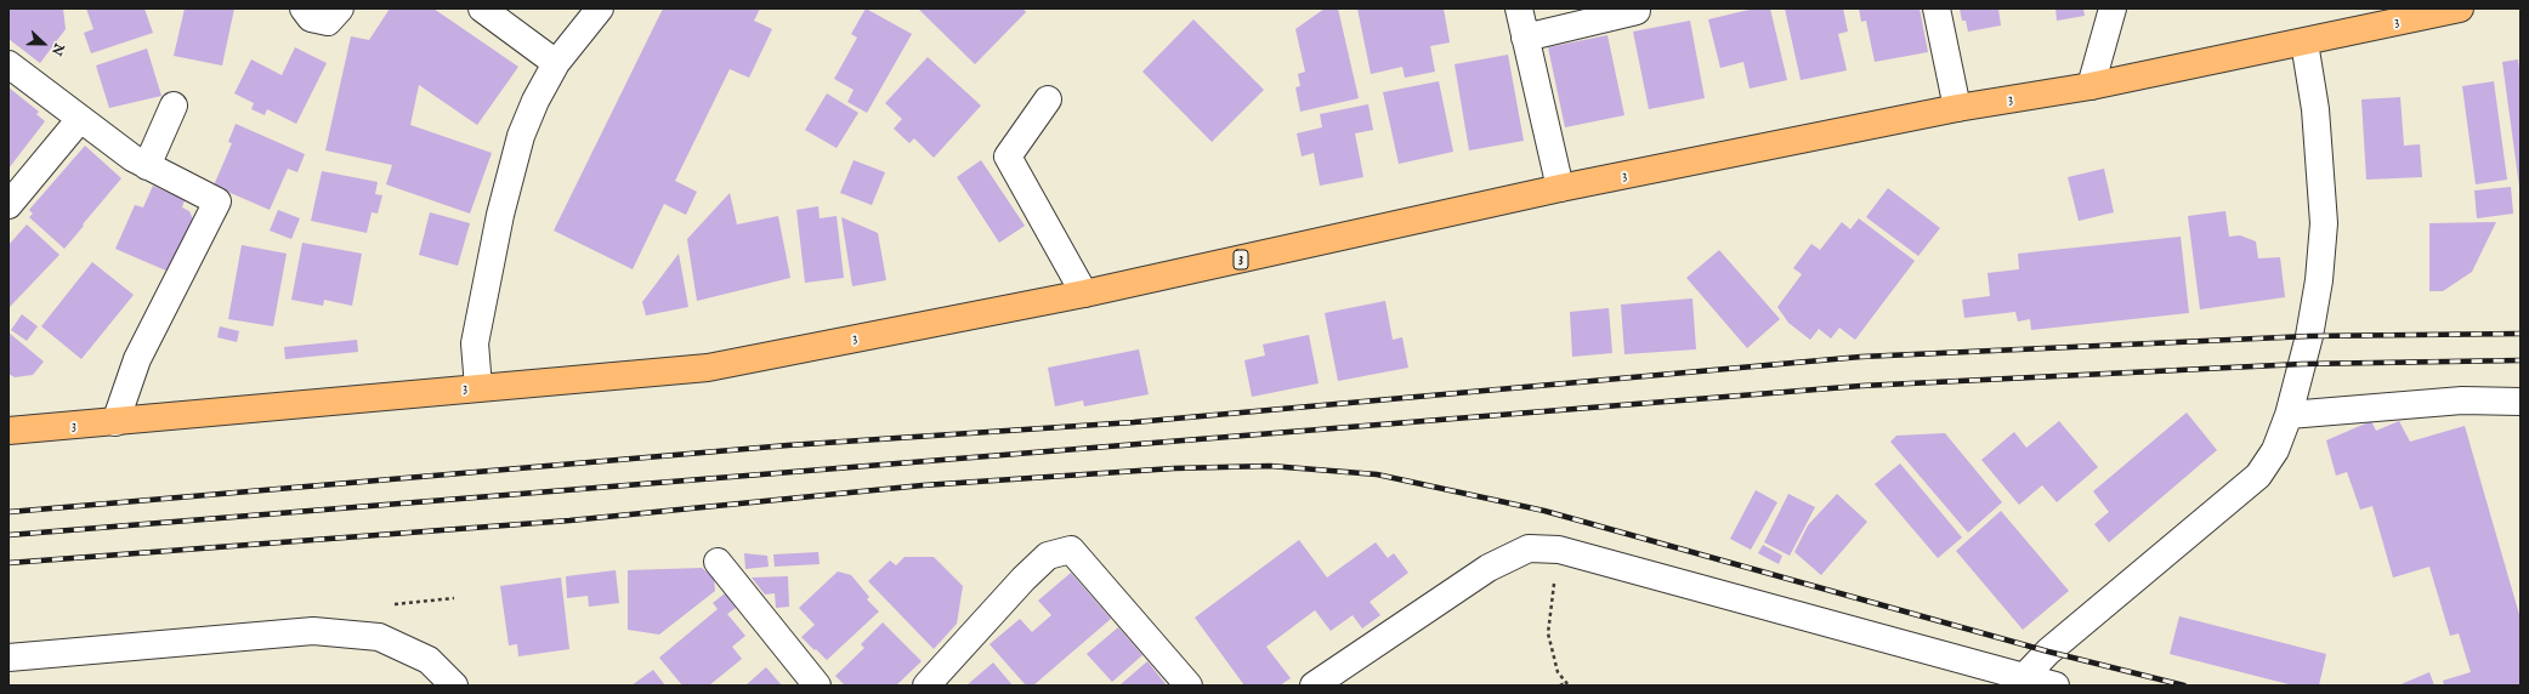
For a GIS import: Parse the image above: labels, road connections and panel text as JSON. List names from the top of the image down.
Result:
{
  "streets": {
    "main road": ["3"]
  },
  "north": "right"
}
